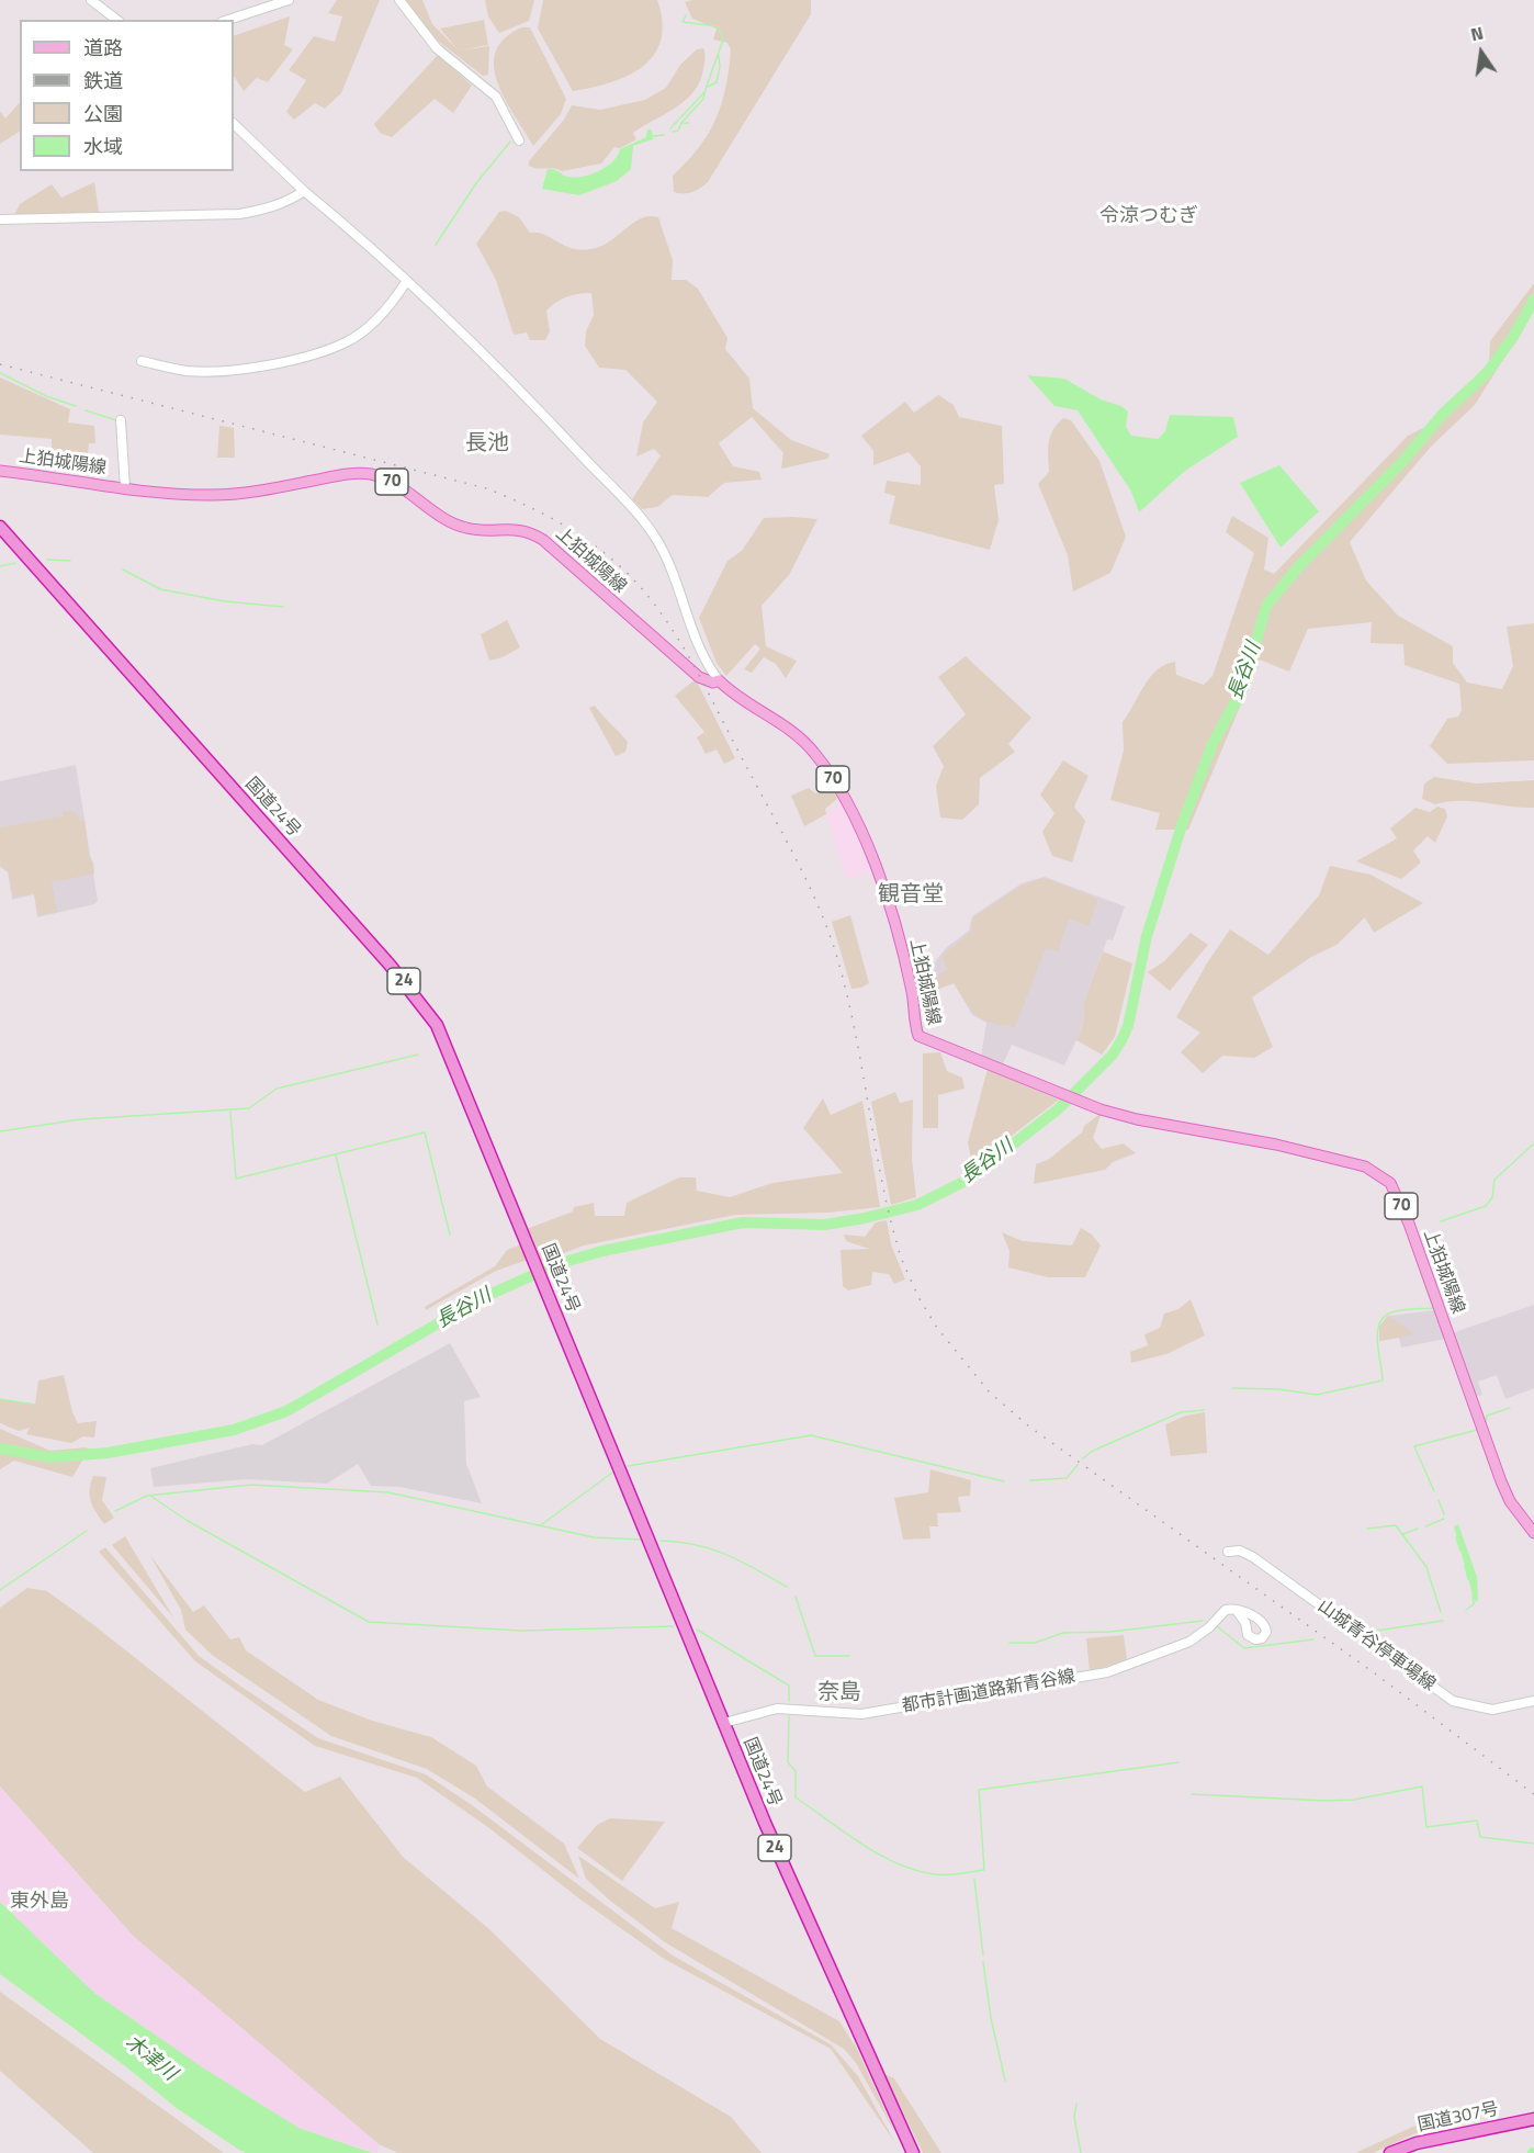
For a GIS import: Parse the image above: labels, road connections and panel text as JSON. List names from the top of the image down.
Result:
{
  "streets": {
    "highway": ["国道24号", "24", "国道307号"],
    "main road": ["上狛城陽線", "70"],
    "street": ["山城青谷停車場線", "都市計画道路新青谷線"]
  },
  "crossings": [
    ["国道24号", "都市計画道路新青谷線"]
  ],
  "districts": [
    "令涼つむぎ",
    "長池",
    "観音堂",
    "奈島",
    "東外島"
  ],
  "water": ["長谷川", "木津川"],
  "legend": [
    "道路",
    "鉄道",
    "公園",
    "水域"
  ],
  "north": "top"
}
